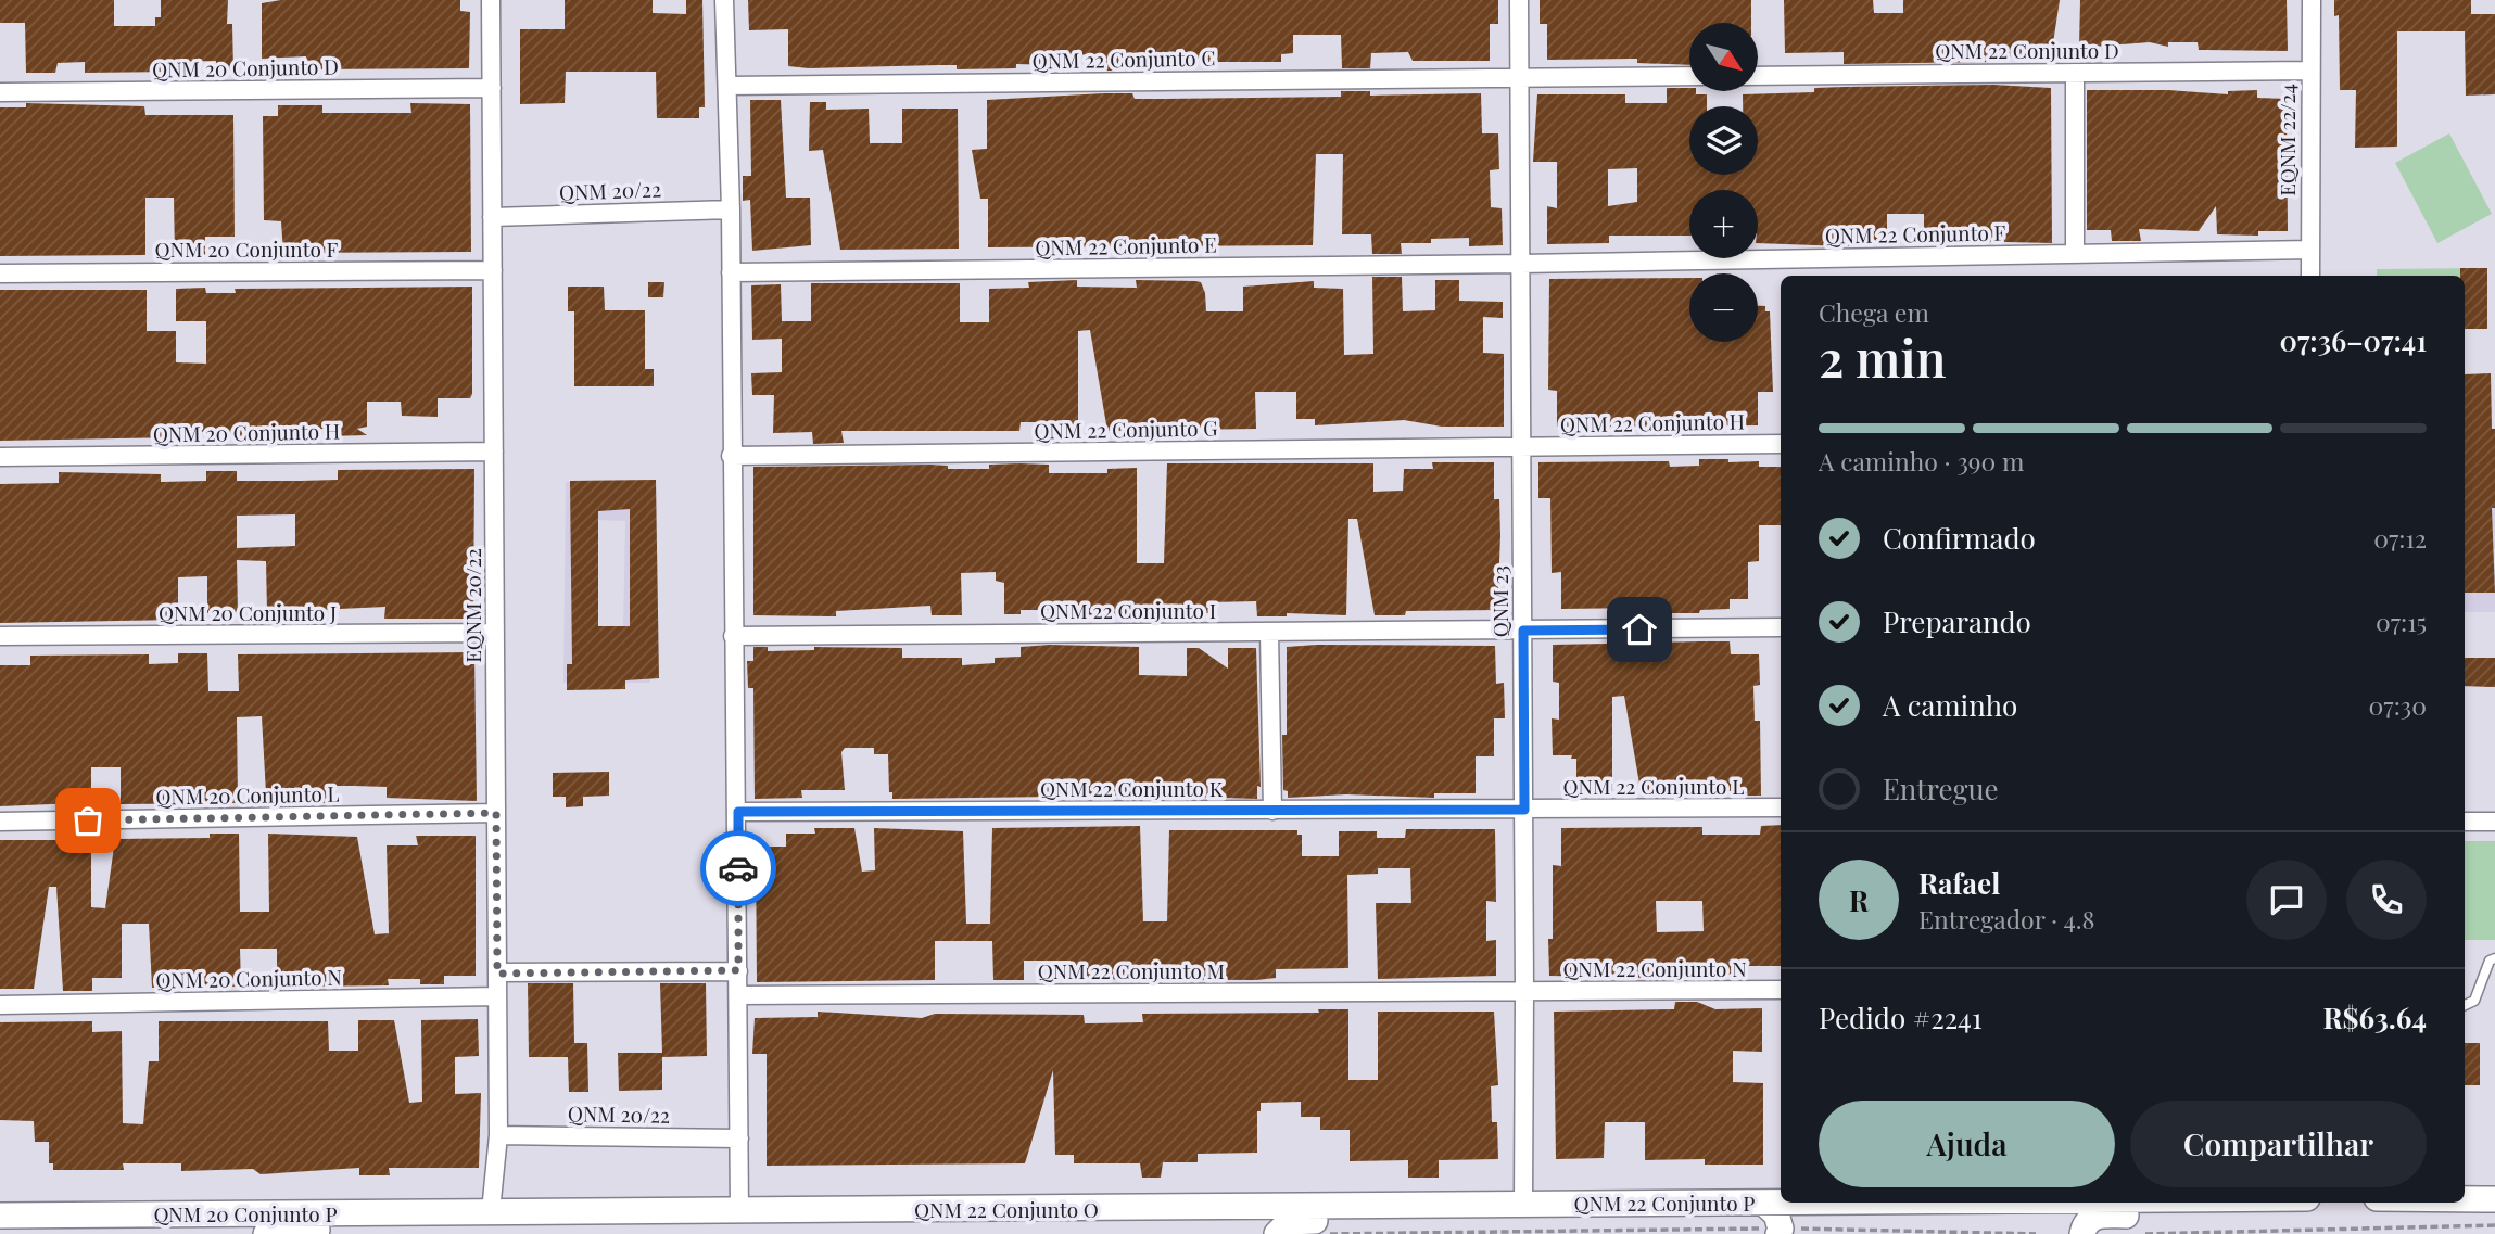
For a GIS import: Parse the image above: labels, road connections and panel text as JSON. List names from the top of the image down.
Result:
{
  "streets": {
    "main road": ["QNM 22 Conjunto P", "QNM 22 Conjunto O", "QNM 20 Conjunto P"],
    "street": [
      "QNM 22 Conjunto D",
      "QNM 22 Conjunto C",
      "QNM 20 Conjunto D",
      "EQNM 22/24",
      "QNM 20/22",
      "QNM 22 Conjunto F",
      "QNM 22 Conjunto E",
      "QNM 20 Conjunto F",
      "QNM 22 Conjunto H",
      "QNM 22 Conjunto G",
      "QNM 20 Conjunto H",
      "QNM 23",
      "EQNM 20/22",
      "QNM 22 Conjunto I",
      "QNM 20 Conjunto J",
      "QNM 22 Conjunto L",
      "QNM 22 Conjunto K",
      "QNM 20 Conjunto L",
      "QNM 22 Conjunto N",
      "QNM 22 Conjunto M",
      "QNM 20 Conjunto N"
    ]
  },
  "crossings": [
    ["QNM 22 Conjunto D", "EQNM 22/24"],
    ["QNM 22 Conjunto C", "QNM 23"],
    ["QNM 20 Conjunto D", "EQNM 20/22"],
    ["EQNM 22/24", "QNM 22 Conjunto F"],
    ["QNM 20/22", "EQNM 20/22"],
    ["QNM 22 Conjunto F", "QNM 22 Conjunto E"],
    ["QNM 22 Conjunto F", "QNM 23"],
    ["QNM 22 Conjunto E", "QNM 23"],
    ["QNM 20 Conjunto F", "EQNM 20/22"],
    ["QNM 22 Conjunto H", "QNM 22 Conjunto G"],
    ["QNM 22 Conjunto H", "QNM 23"],
    ["QNM 22 Conjunto G", "QNM 23"],
    ["QNM 20 Conjunto H", "EQNM 20/22"],
    ["QNM 23", "QNM 22 Conjunto I"],
    ["QNM 23", "QNM 22 Conjunto L"],
    ["QNM 23", "QNM 22 Conjunto K"],
    ["QNM 23", "QNM 22 Conjunto N"],
    ["QNM 23", "QNM 22 Conjunto M"],
    ["QNM 23", "QNM 22 Conjunto P"],
    ["QNM 23", "QNM 22 Conjunto O"],
    ["EQNM 20/22", "QNM 20 Conjunto J"],
    ["EQNM 20/22", "QNM 20 Conjunto L"],
    ["EQNM 20/22", "QNM 20 Conjunto N"],
    ["EQNM 20/22", "QNM 22 Conjunto O"],
    ["EQNM 20/22", "QNM 20 Conjunto P"],
    ["QNM 22 Conjunto L", "QNM 22 Conjunto K"],
    ["QNM 22 Conjunto N", "QNM 22 Conjunto M"],
    ["QNM 22 Conjunto P", "QNM 22 Conjunto O"],
    ["QNM 22 Conjunto O", "QNM 20 Conjunto P"]
  ],
  "north": "bottom right",
  "page": {
    "map_buttons": ["+", "−"],
    "heading": ["2 min", "Chega em", "07:36–07:41"],
    "panel": [
      "Rafael",
      "Entregador · 4.8",
      "Pedido #2241",
      "R$63.64"
    ],
    "bar": "A caminho · 390 m",
    "list": [
      ["Confirmado", "07:12"],
      ["Preparando", "07:15"],
      ["A caminho", "07:30"],
      "Entregue"
    ],
    "round": "R",
    "buttons": ["Ajuda", "Compartilhar"]
  }
}
